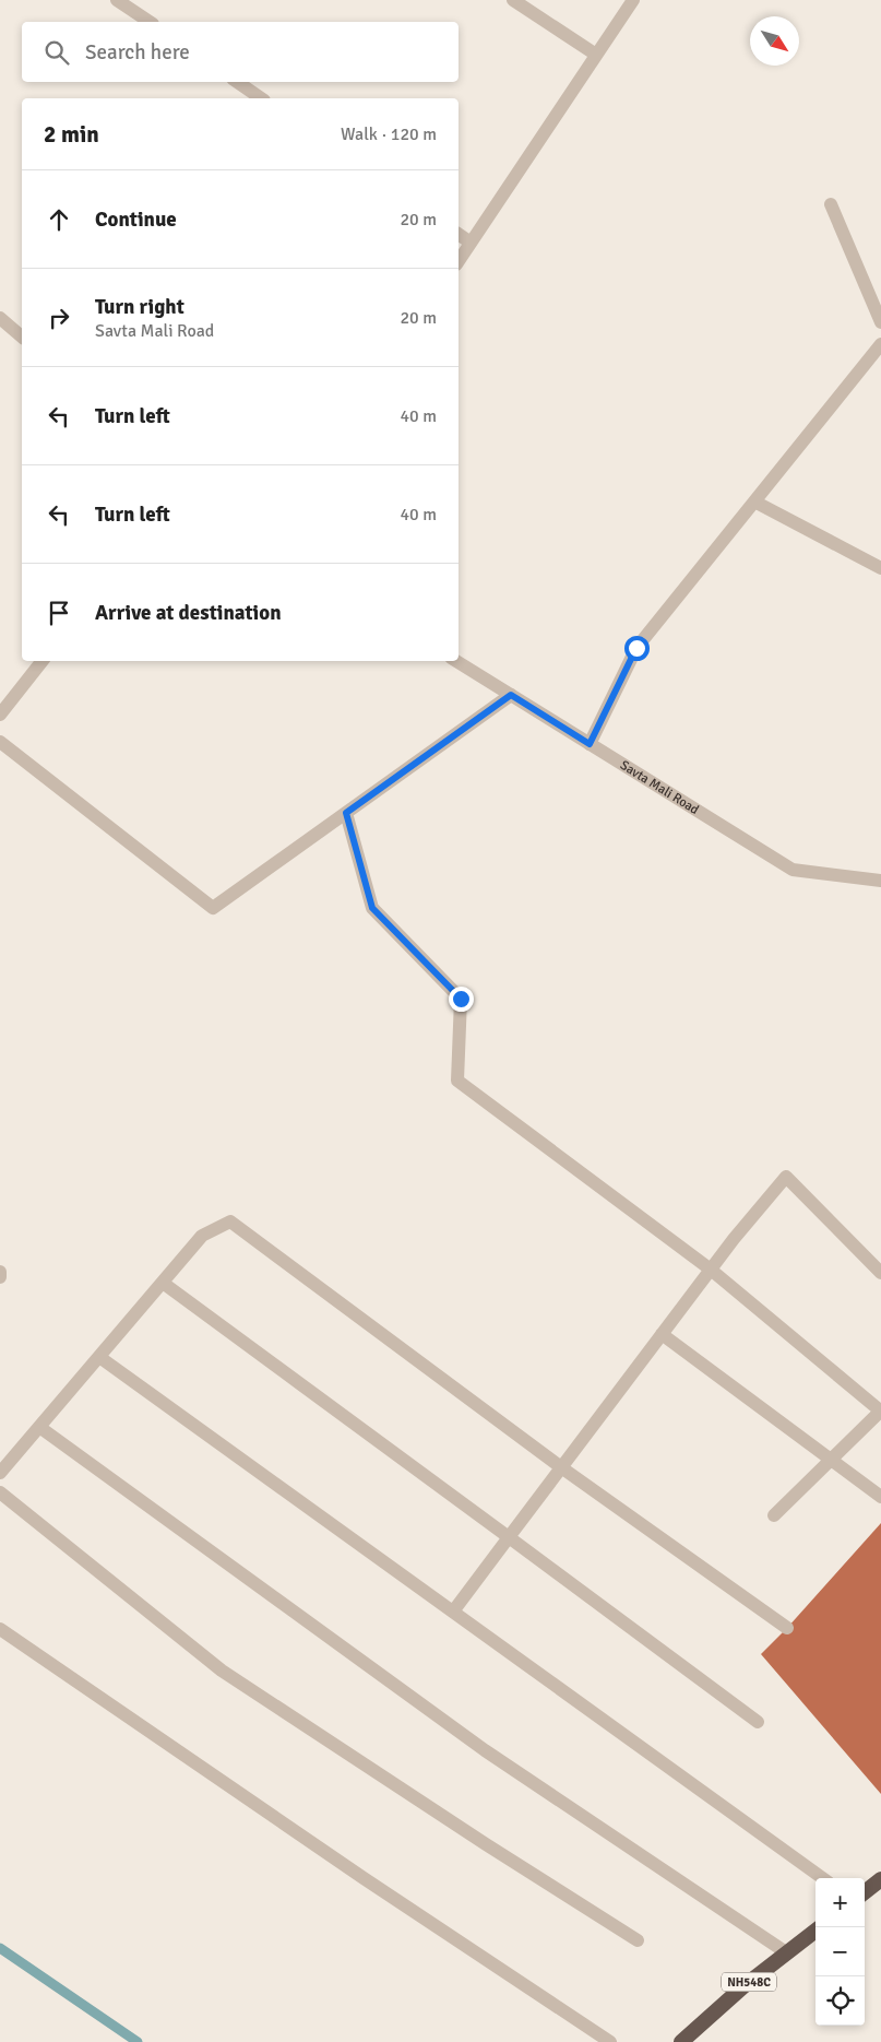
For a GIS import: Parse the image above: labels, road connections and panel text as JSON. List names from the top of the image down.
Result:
{
  "streets": {
    "highway": ["NH548C"],
    "street": ["Savta Mali Road"]
  },
  "north": "bottom right",
  "page": {
    "search": "Search here",
    "heading": ["2 min", "Walk · 120 m"],
    "list": [
      ["Continue", "20 m"],
      ["Turn right", "Savta Mali Road", "20 m"],
      ["Turn left", "40 m"],
      ["Turn left", "40 m"],
      "Arrive at destination"
    ],
    "map_buttons": ["+", "−"]
  }
}
